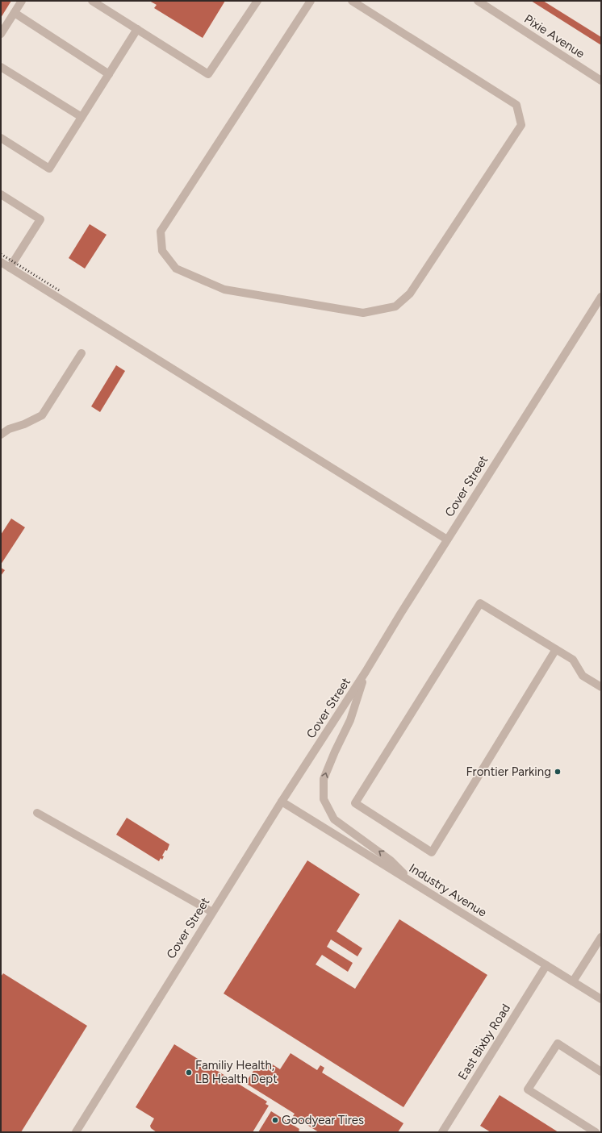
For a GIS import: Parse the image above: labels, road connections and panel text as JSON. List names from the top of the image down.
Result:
{
  "streets": {
    "street": [
      "Pixie Avenue",
      "Cover Street",
      "Industry Avenue",
      "East Bixby Road"
    ]
  },
  "crossings": [
    ["Cover Street", "Industry Avenue"],
    ["Industry Avenue", "East Bixby Road"]
  ],
  "places": ["Frontier Parking", "Familiy Health, LB Health Dept", "Goodyear Tires"]
}
